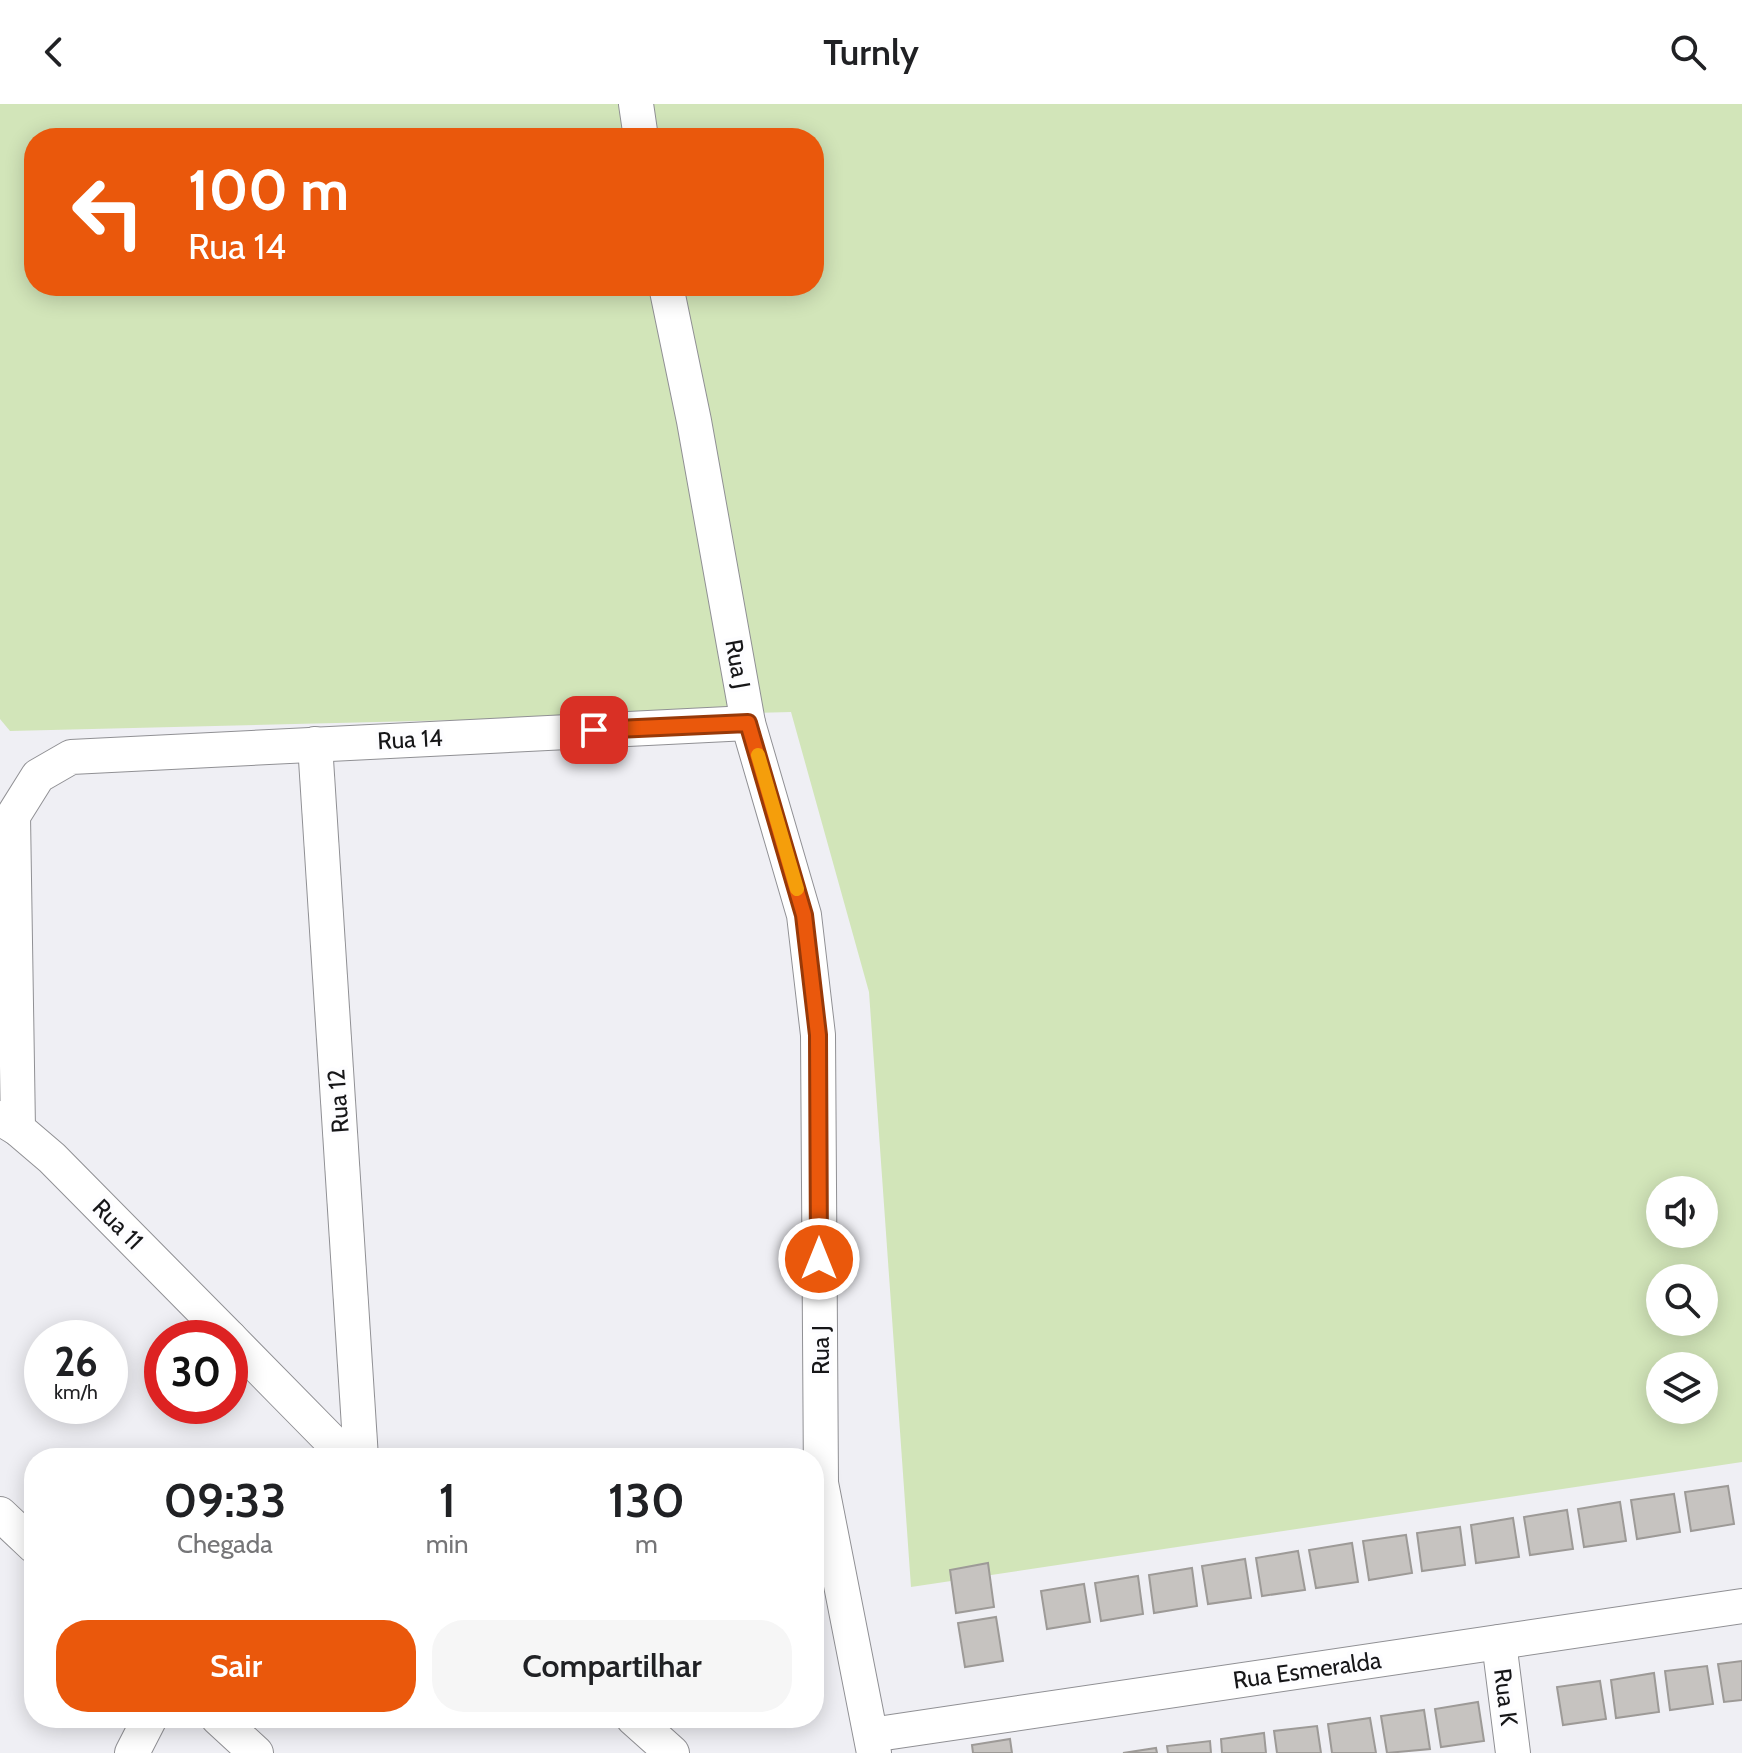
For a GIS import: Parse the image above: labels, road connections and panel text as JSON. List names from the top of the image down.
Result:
{
  "streets": {
    "street": [
      "Rua J",
      "Rua 14",
      "Rua 12",
      "Rua 11",
      "Rua Esmeralda",
      "Rua K"
    ]
  },
  "crossings": [
    ["Rua J", "Rua 14"],
    ["Rua J", "Rua Esmeralda"],
    ["Rua 14", "Rua 12"],
    ["Rua 14", "Rua 11"],
    ["Rua Esmeralda", "Rua K"]
  ],
  "page": {
    "header": "Turnly",
    "turn": ["100 m", "Rua 14"],
    "speed": "26 km/h",
    "limit": "30",
    "eta": [
      "09:33",
      "Chegada",
      "1",
      "min",
      "130",
      "m"
    ],
    "buttons": ["Sair", "Compartilhar"]
  }
}
